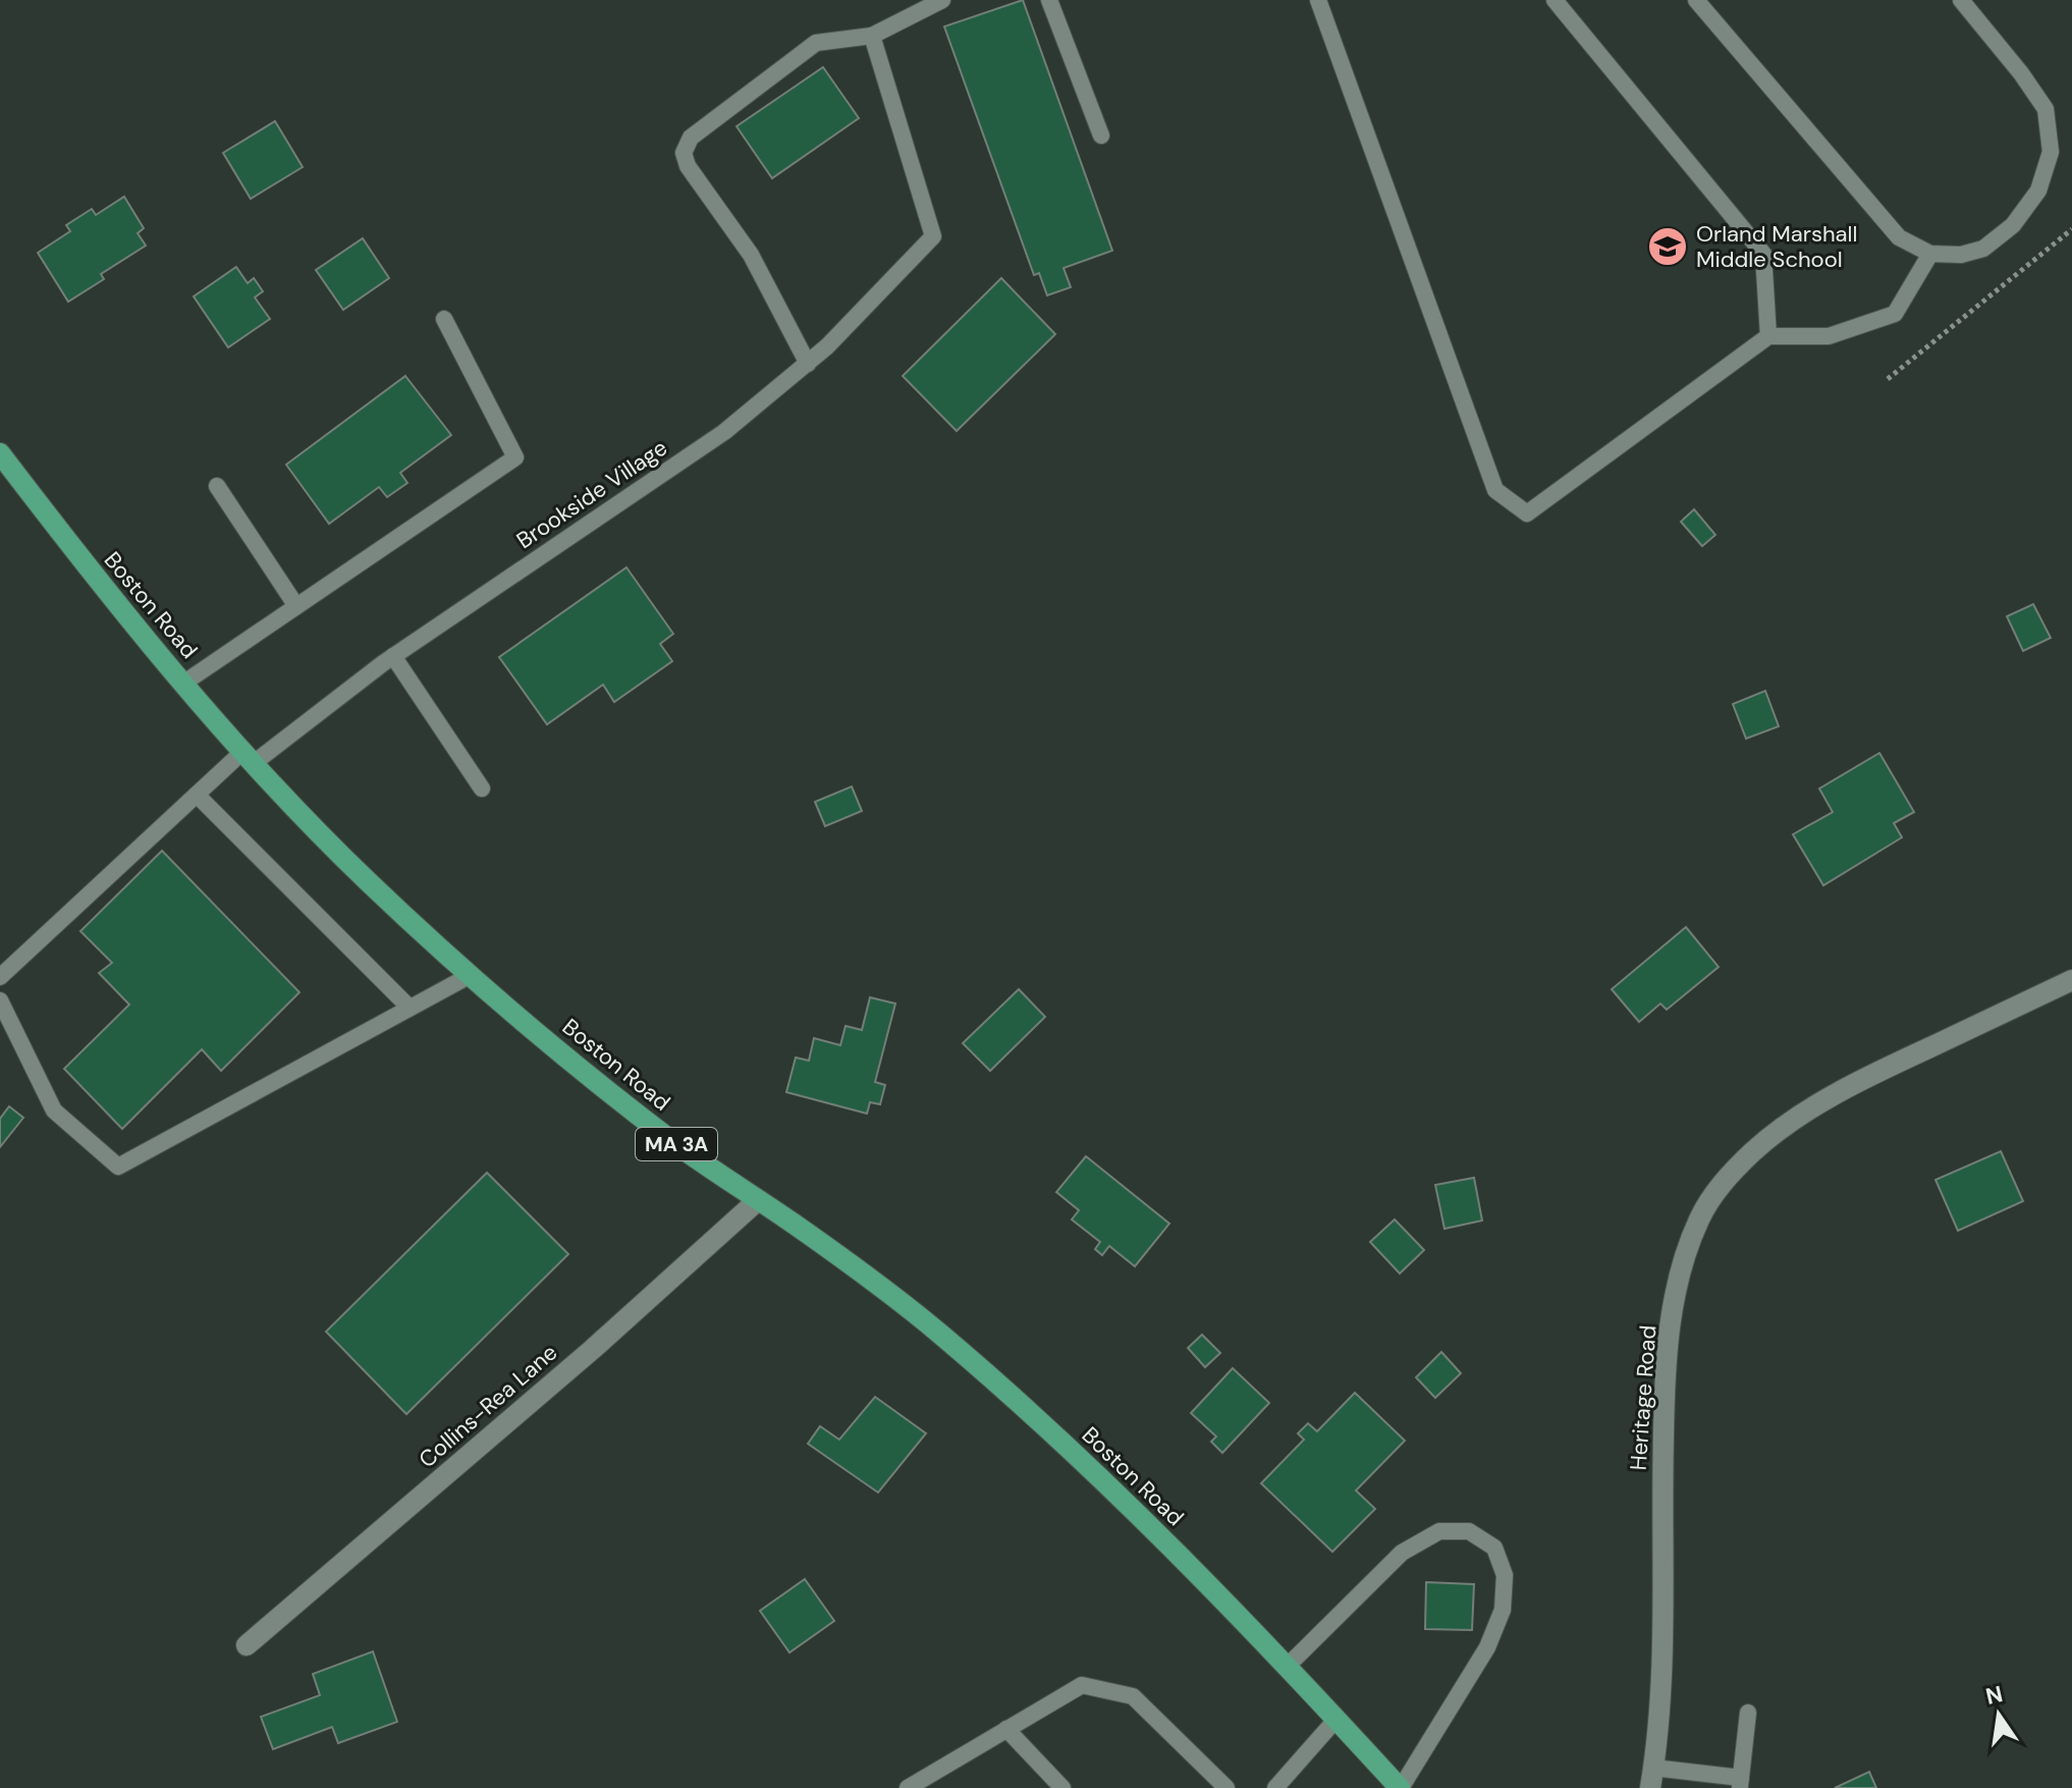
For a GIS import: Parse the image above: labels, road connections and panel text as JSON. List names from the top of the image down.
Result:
{
  "streets": {
    "main road": ["Boston Road", "MA 3A"],
    "street": ["Heritage Road", "Collins-Rea Lane"],
    "lane": ["Brookside Village"]
  },
  "crossings": [
    ["Brookside Village", "Boston Road"],
    ["Boston Road", "Collins-Rea Lane"]
  ],
  "places": {
    "school or university": ["Orland Marshall Middle School"]
  },
  "north": "top"
}
